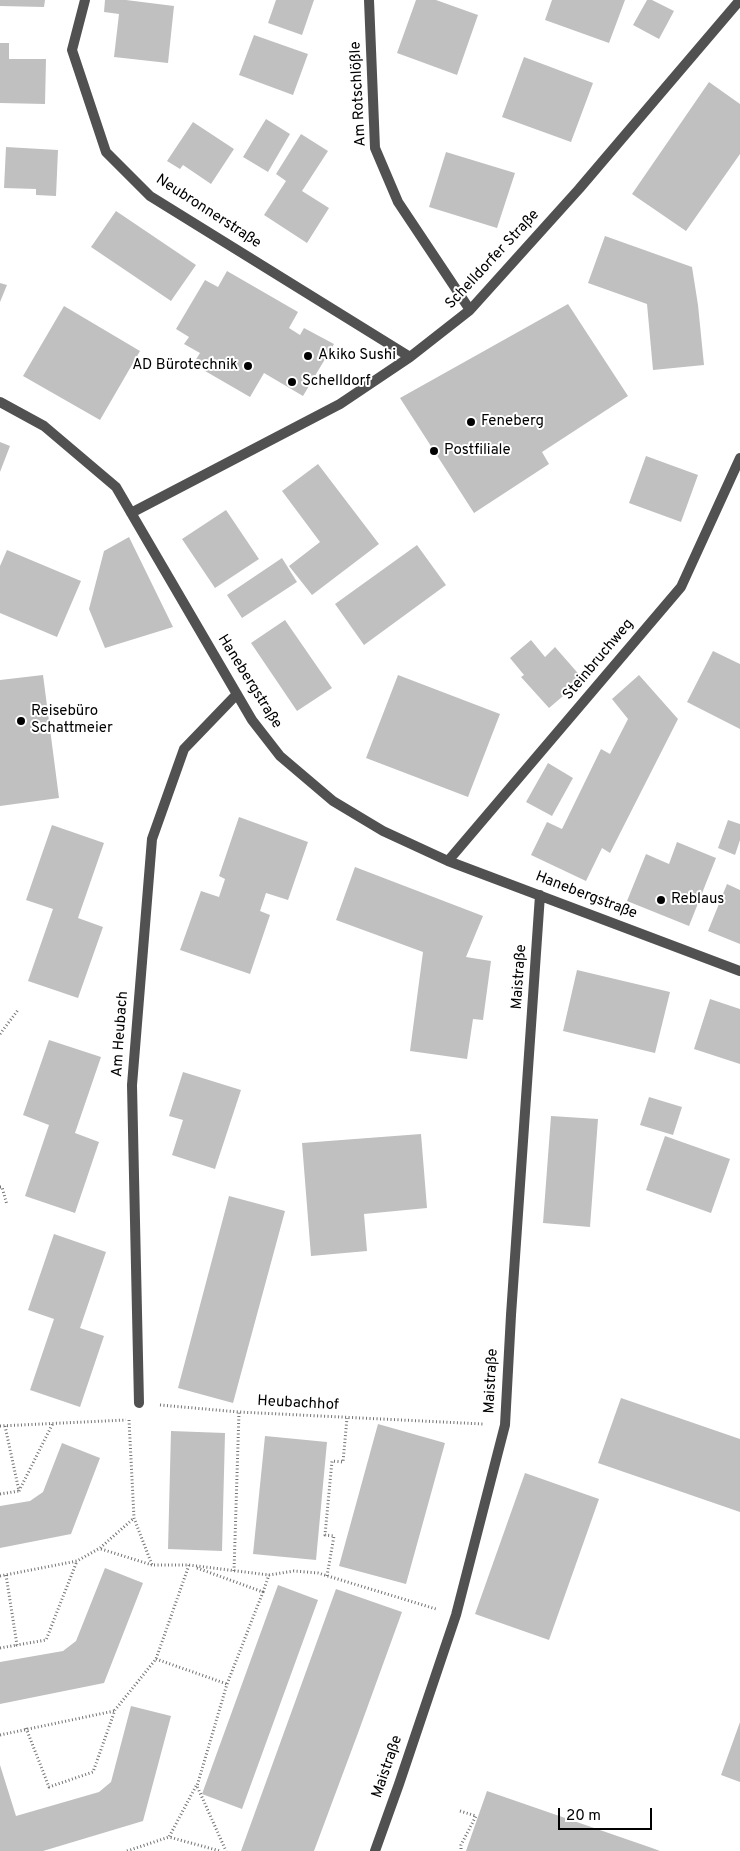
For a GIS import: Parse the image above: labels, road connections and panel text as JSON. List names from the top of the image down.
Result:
{
  "streets": {
    "street": [
      "Am Rotschlößle",
      "Neubronnerstraße",
      "Schelldorfer Straße",
      "Steinbruchweg",
      "Hanebergstraße",
      "Maistraße",
      "Am Heubach"
    ],
    "path": ["Heubachhof"]
  },
  "crossings": [
    ["Am Rotschlößle", "Schelldorfer Straße"],
    ["Neubronnerstraße", "Schelldorfer Straße"],
    ["Schelldorfer Straße", "Hanebergstraße"],
    ["Steinbruchweg", "Hanebergstraße"],
    ["Hanebergstraße", "Maistraße"],
    ["Hanebergstraße", "Am Heubach"],
    ["Am Heubach", "Heubachhof"]
  ],
  "places": [
    "Akiko Sushi",
    "AD Bürotechnik",
    "Schelldorf",
    "Feneberg",
    "Postfiliale",
    "Reisebüro Schattmeier",
    "Reblaus"
  ],
  "scale_bar": "20 m"
}
